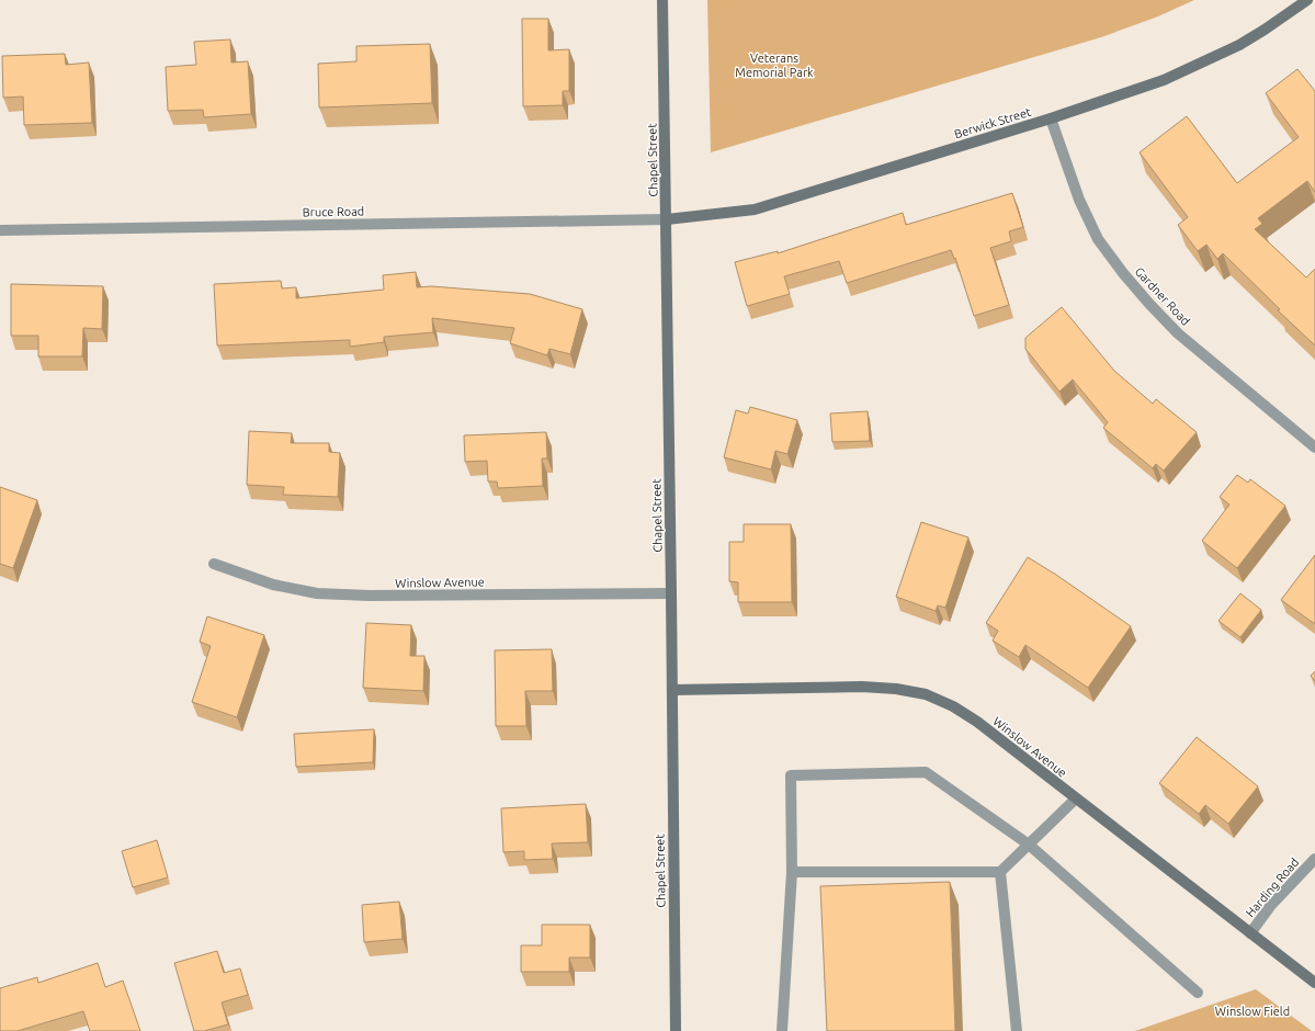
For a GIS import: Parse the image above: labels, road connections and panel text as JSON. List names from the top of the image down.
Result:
{
  "streets": {
    "street": [
      "Berwick Street",
      "Chapel Street",
      "Bruce Road",
      "Gardner Road",
      "Winslow Avenue",
      "Harding Road"
    ]
  },
  "crossings": [
    ["Berwick Street", "Chapel Street"],
    ["Berwick Street", "Bruce Road"],
    ["Berwick Street", "Gardner Road"],
    ["Chapel Street", "Bruce Road"],
    ["Chapel Street", "Winslow Avenue"],
    ["Winslow Avenue", "Harding Road"]
  ],
  "parks": ["Veterans Memorial Park", "Winslow Field"]
}
